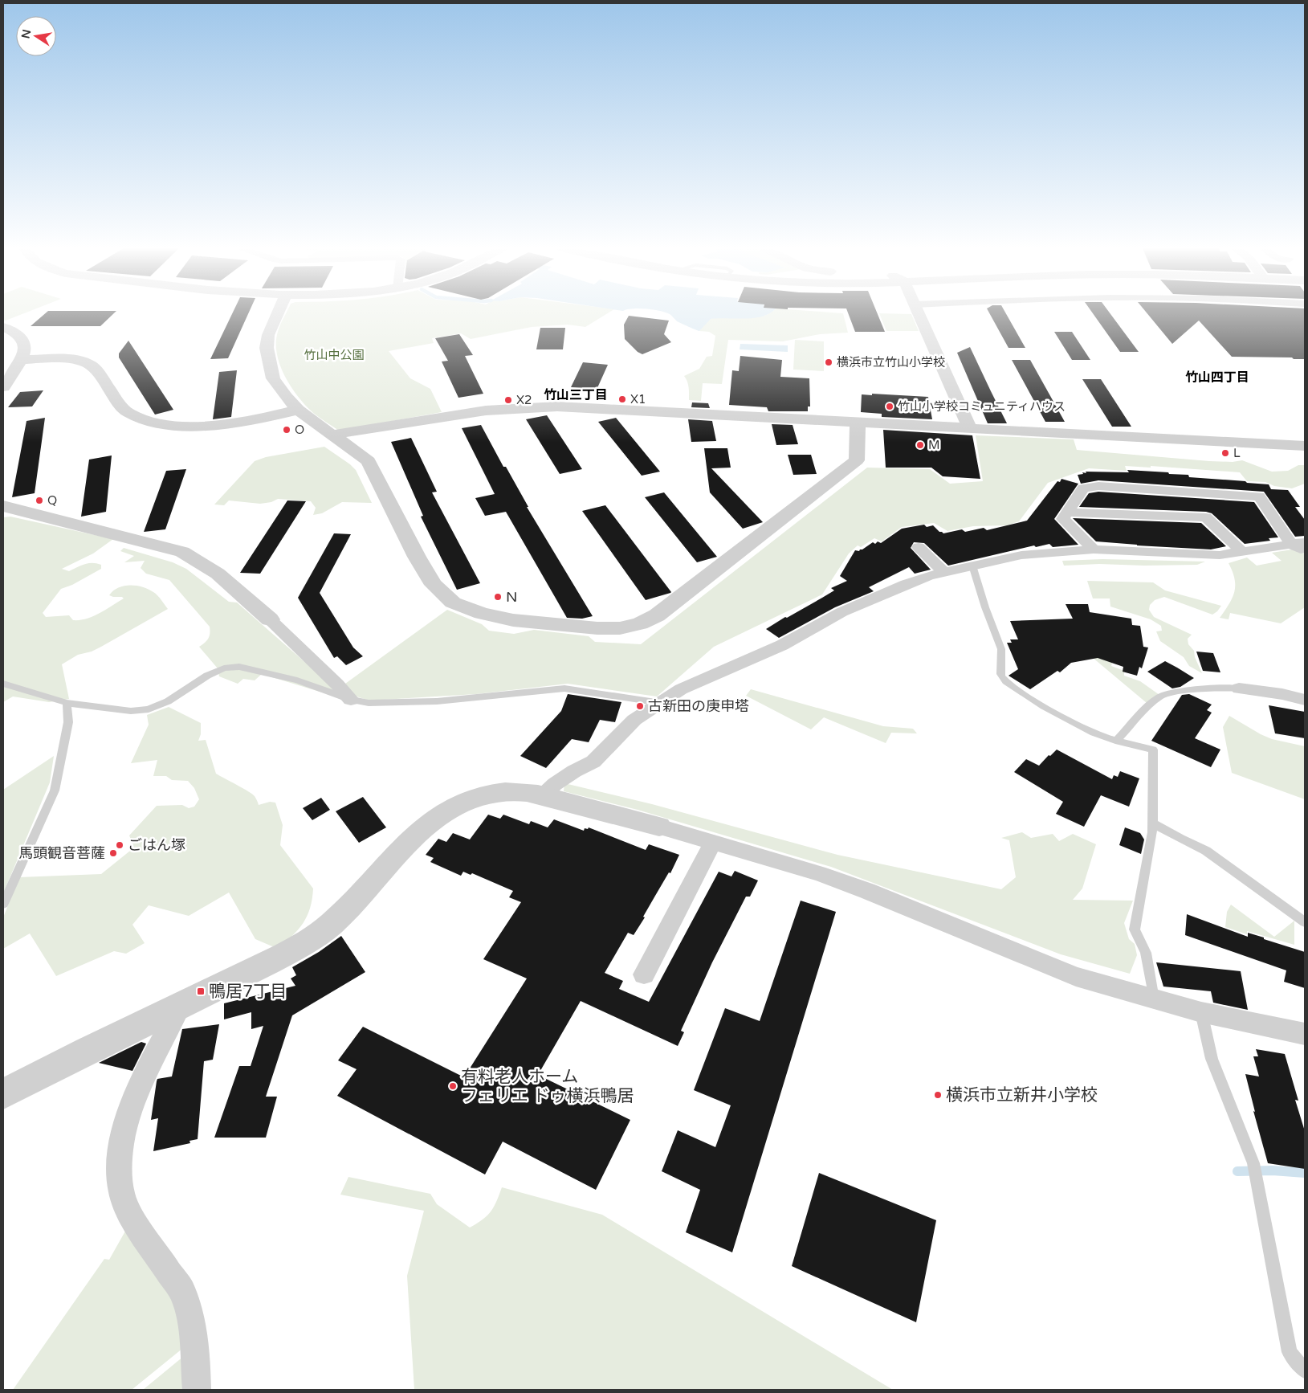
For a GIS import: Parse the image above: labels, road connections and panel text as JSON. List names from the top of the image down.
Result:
{
  "districts": ["竹山四丁目", "竹山三丁目"],
  "parks": ["竹山中公園"],
  "places": {
    "other": [
      "横浜市立竹山小学校",
      "X1",
      "X2",
      "竹山小学校コミュニティハウス",
      "O",
      "M",
      "L",
      "Q",
      "N",
      "古新田の庚申塔",
      "ごはん塚",
      "馬頭観音菩薩",
      "有料老人ホーム フェリエ ドゥ横浜鴨居",
      "横浜市立新井小学校"
    ],
    "transit": ["鴨居7丁目"]
  },
  "north": "left"
}
